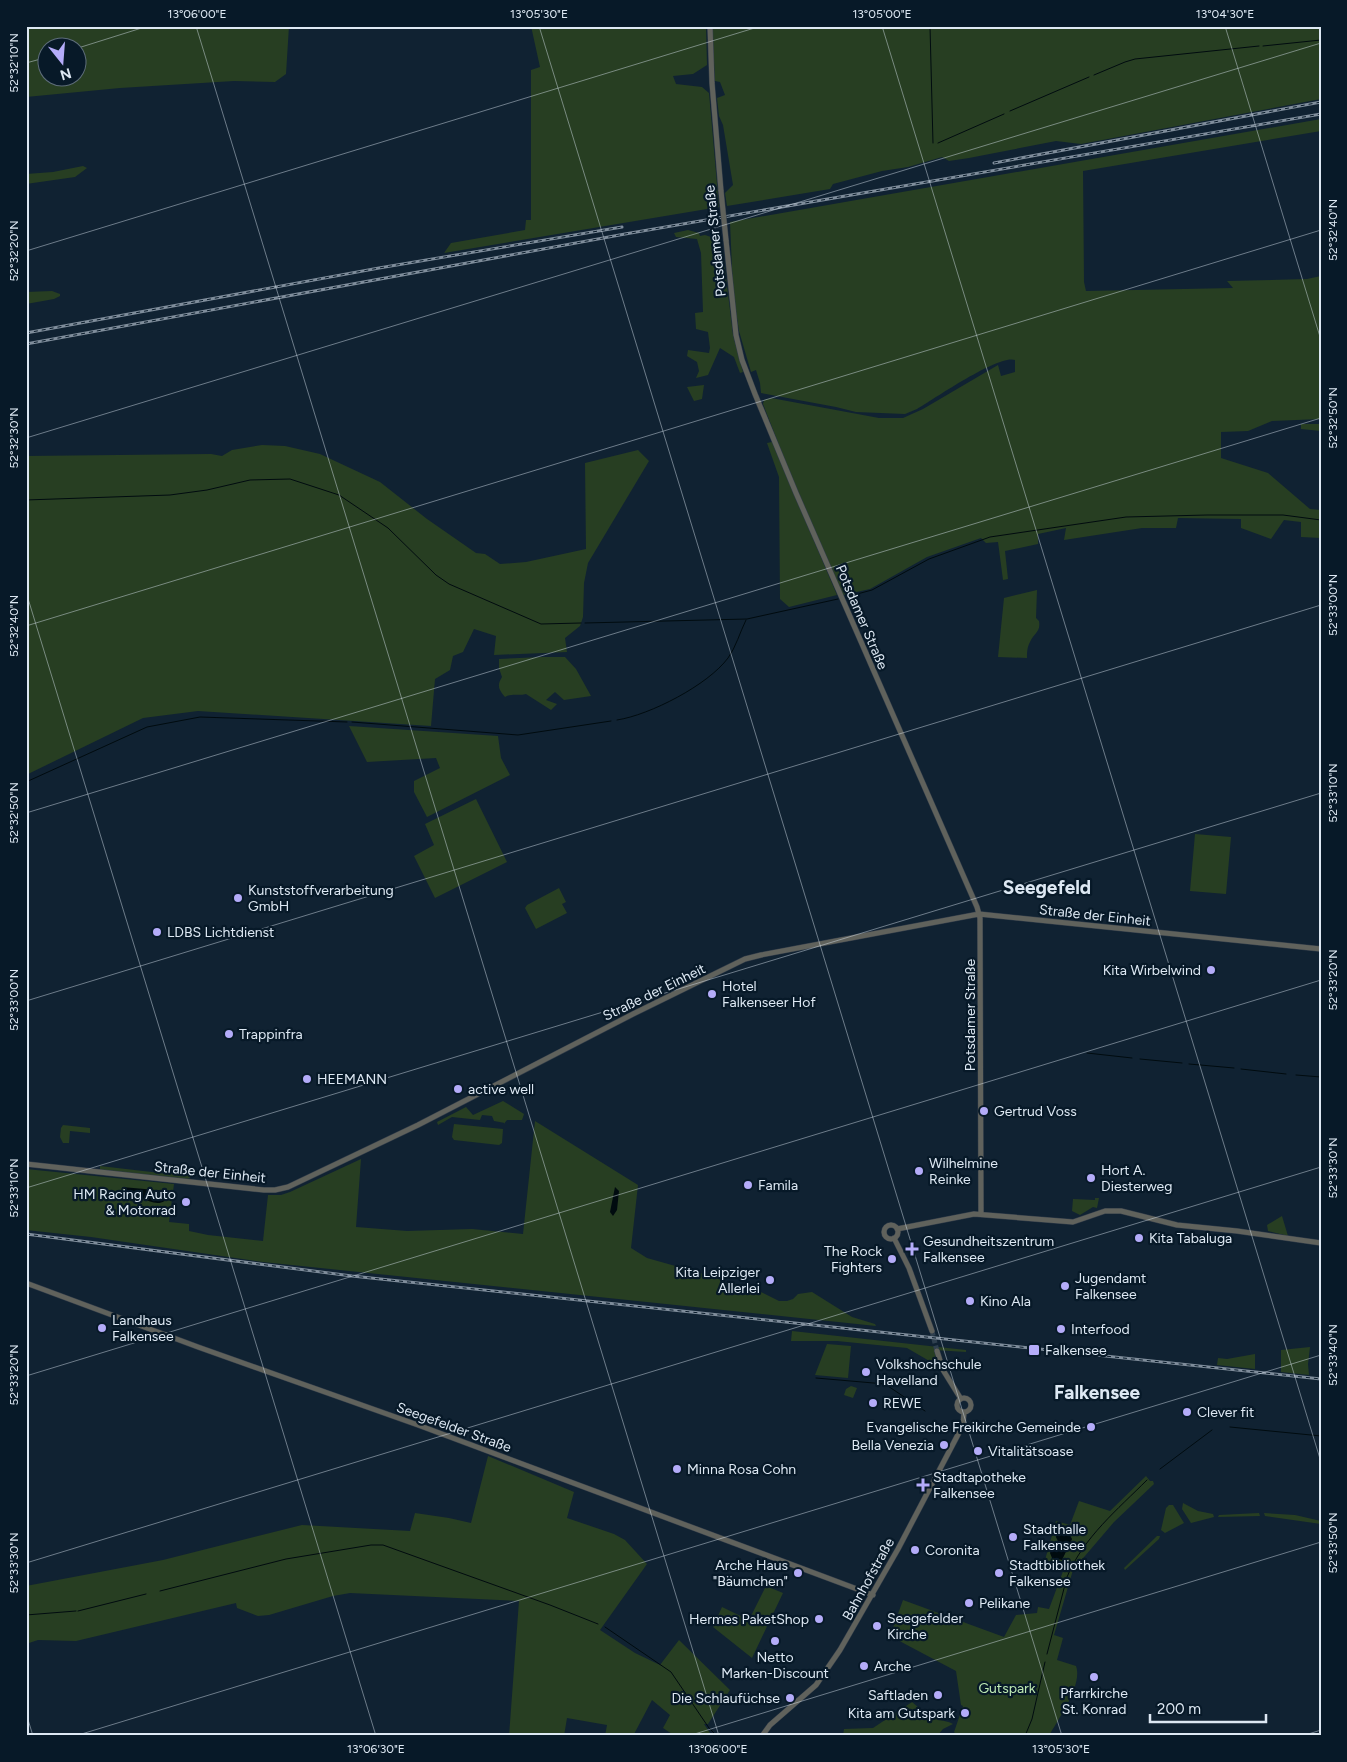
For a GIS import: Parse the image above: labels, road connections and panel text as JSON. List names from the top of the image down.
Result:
{
  "streets": {
    "street": [
      "Potsdamer Straße",
      "Straße der Einheit",
      "Seegefelder Straße",
      "Bahnhofstraße"
    ]
  },
  "crossings": [
    ["Potsdamer Straße", "Straße der Einheit"],
    ["Seegefelder Straße", "Bahnhofstraße"]
  ],
  "districts": ["Seegefeld", "Falkensee"],
  "parks": ["Gutspark"],
  "places": {
    "other": [
      "Kunststoffverarbeitung GmbH",
      "LDBS Lichtdienst",
      "Kita Wirbelwind",
      "Hotel Falkenseer Hof",
      "Trappinfra",
      "HEEMANN",
      "active well",
      "Gertrud Voss",
      "Wilhelmine Reinke",
      "Hort A. Diesterweg",
      "Famila",
      "HM Racing Auto & Motorrad",
      "Kita Tabaluga",
      "The Rock Fighters",
      "Kita Leipziger Allerlei",
      "Jugendamt Falkensee",
      "Kino Ala",
      "Landhaus Falkensee",
      "Interfood",
      "Volkshochschule Havelland",
      "REWE",
      "Clever fit",
      "Evangelische Freikirche Gemeinde",
      "Bella Venezia",
      "Vitalitätsoase",
      "Minna Rosa Cohn",
      "Stadthalle Falkensee",
      "Coronita",
      "Arche Haus \"Bäumchen\"",
      "Stadtbibliothek Falkensee",
      "Pelikane",
      "Hermes PaketShop",
      "Seegefelder Kirche",
      "Netto Marken-Discount",
      "Arche",
      "Pfarrkirche St. Konrad",
      "Saftladen",
      "Die Schlaufüchse",
      "Kita am Gutspark"
    ],
    "health": ["Gesundheitszentrum Falkensee", "Stadtapotheke Falkensee"],
    "transit": ["Falkensee"]
  },
  "scale_bar": "200 m",
  "north": "bottom",
  "coordinates": [
    "13°06'00\"E",
    "13°05'30\"E",
    "13°05'00\"E",
    "13°04'30\"E",
    "52°32'10\"N",
    "52°32'40\"N",
    "52°32'20\"N",
    "52°32'50\"N",
    "52°32'30\"N",
    "52°33'00\"N",
    "52°33'10\"N",
    "52°33'20\"N",
    "52°33'30\"N",
    "52°33'40\"N",
    "52°33'50\"N",
    "13°06'30\"E"
  ]
}
